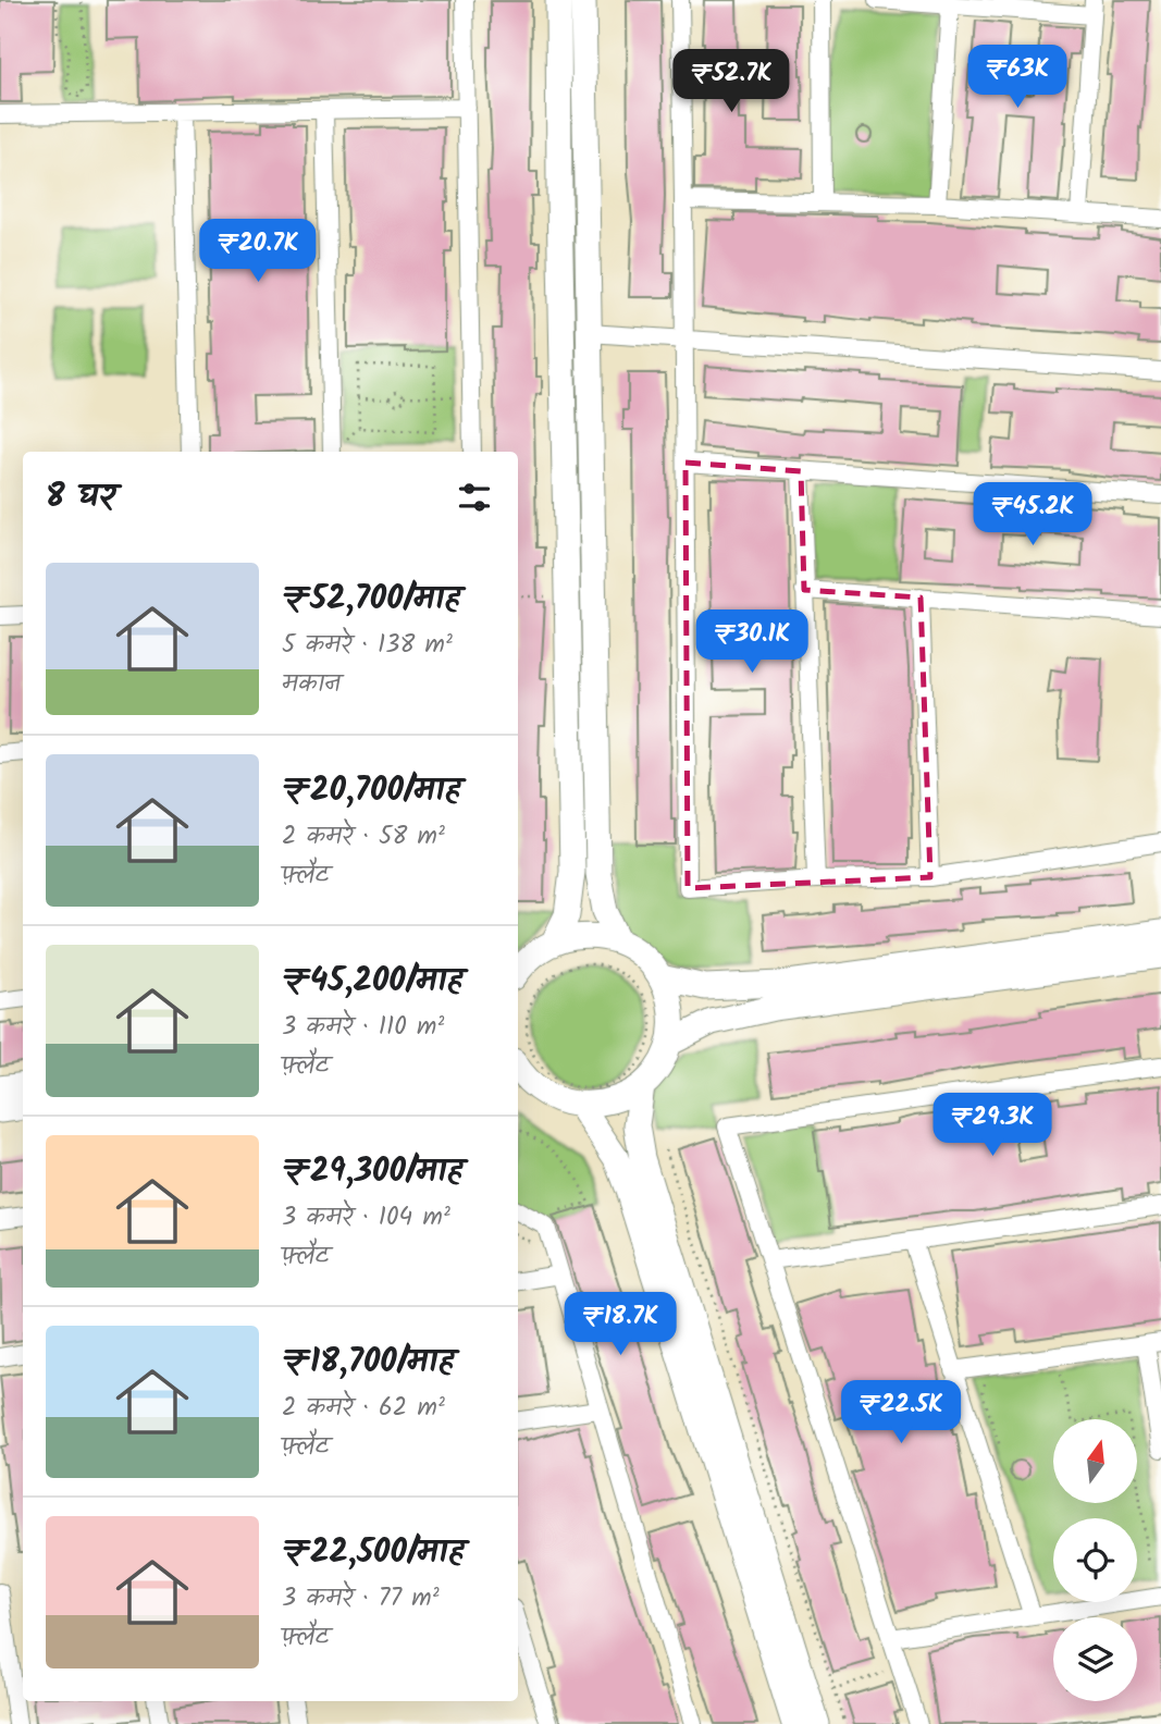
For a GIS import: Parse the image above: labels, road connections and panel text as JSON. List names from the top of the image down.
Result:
{
  "north": "top",
  "page": {
    "price": [
      "₹63K",
      "₹52.7K",
      "₹20.7K",
      "₹45.2K",
      "₹30.1K",
      "₹29.3K",
      "₹18.7K",
      "₹22.5K"
    ],
    "heading": "8 घर",
    "list": [
      {
        "name": "₹52,700/माह",
        "note": "5 कमरे · 138 m² · मकान"
      },
      {
        "name": "₹20,700/माह",
        "note": "2 कमरे · 58 m² · फ़्लैट"
      },
      {
        "name": "₹45,200/माह",
        "note": "3 कमरे · 110 m² · फ़्लैट"
      },
      {
        "name": "₹29,300/माह",
        "note": "3 कमरे · 104 m² · फ़्लैट"
      },
      {
        "name": "₹18,700/माह",
        "note": "2 कमरे · 62 m² · फ़्लैट"
      },
      {
        "name": "₹22,500/माह",
        "note": "3 कमरे · 77 m² · फ़्लैट"
      }
    ]
  }
}
